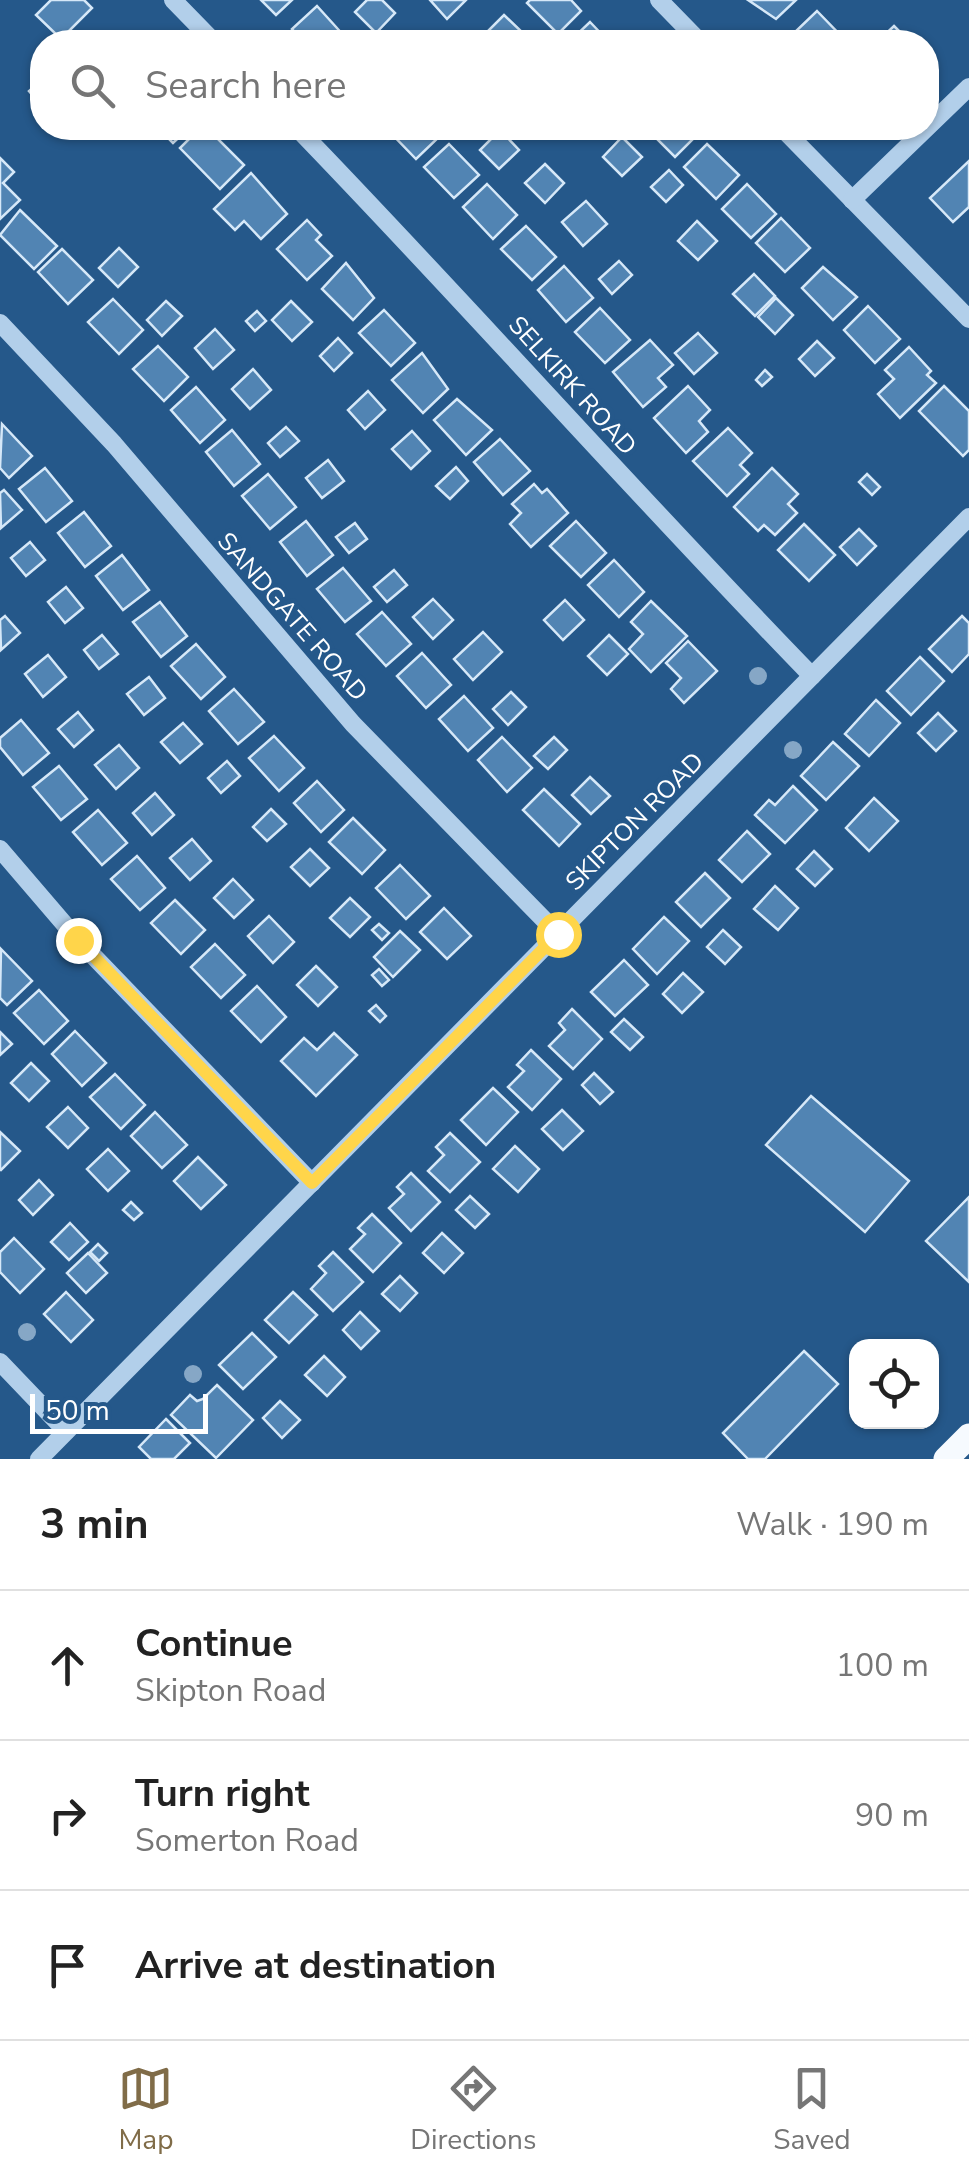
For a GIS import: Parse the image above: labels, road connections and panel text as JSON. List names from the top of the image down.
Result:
{
  "streets": {
    "street": ["SELKIRK ROAD", "SANDGATE ROAD", "SKIPTON ROAD"]
  },
  "crossings": [
    ["SELKIRK ROAD", "SKIPTON ROAD"],
    ["SANDGATE ROAD", "SKIPTON ROAD"]
  ],
  "scale_bar": "50 m",
  "page": {
    "search": "Search here",
    "scale": "50 m",
    "heading": ["3 min", "Walk · 190 m"],
    "list": [
      ["Continue", "Skipton Road", "100 m"],
      ["Turn right", "Somerton Road", "90 m"],
      "Arrive at destination"
    ],
    "nav": ["Map", "Directions", "Saved"]
  }
}
